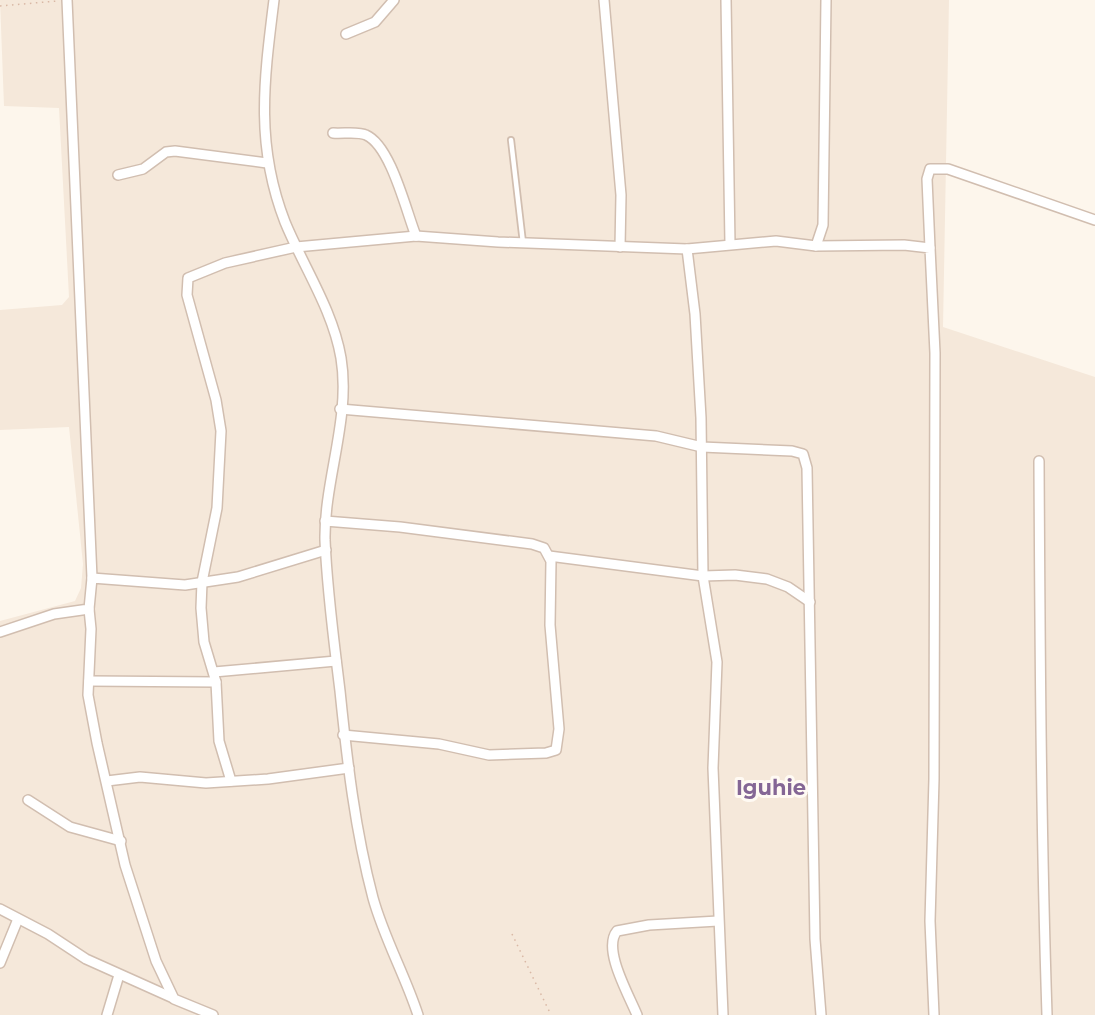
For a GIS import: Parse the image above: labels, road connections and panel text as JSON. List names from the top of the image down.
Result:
{
  "districts": ["Iguhie"]
}
